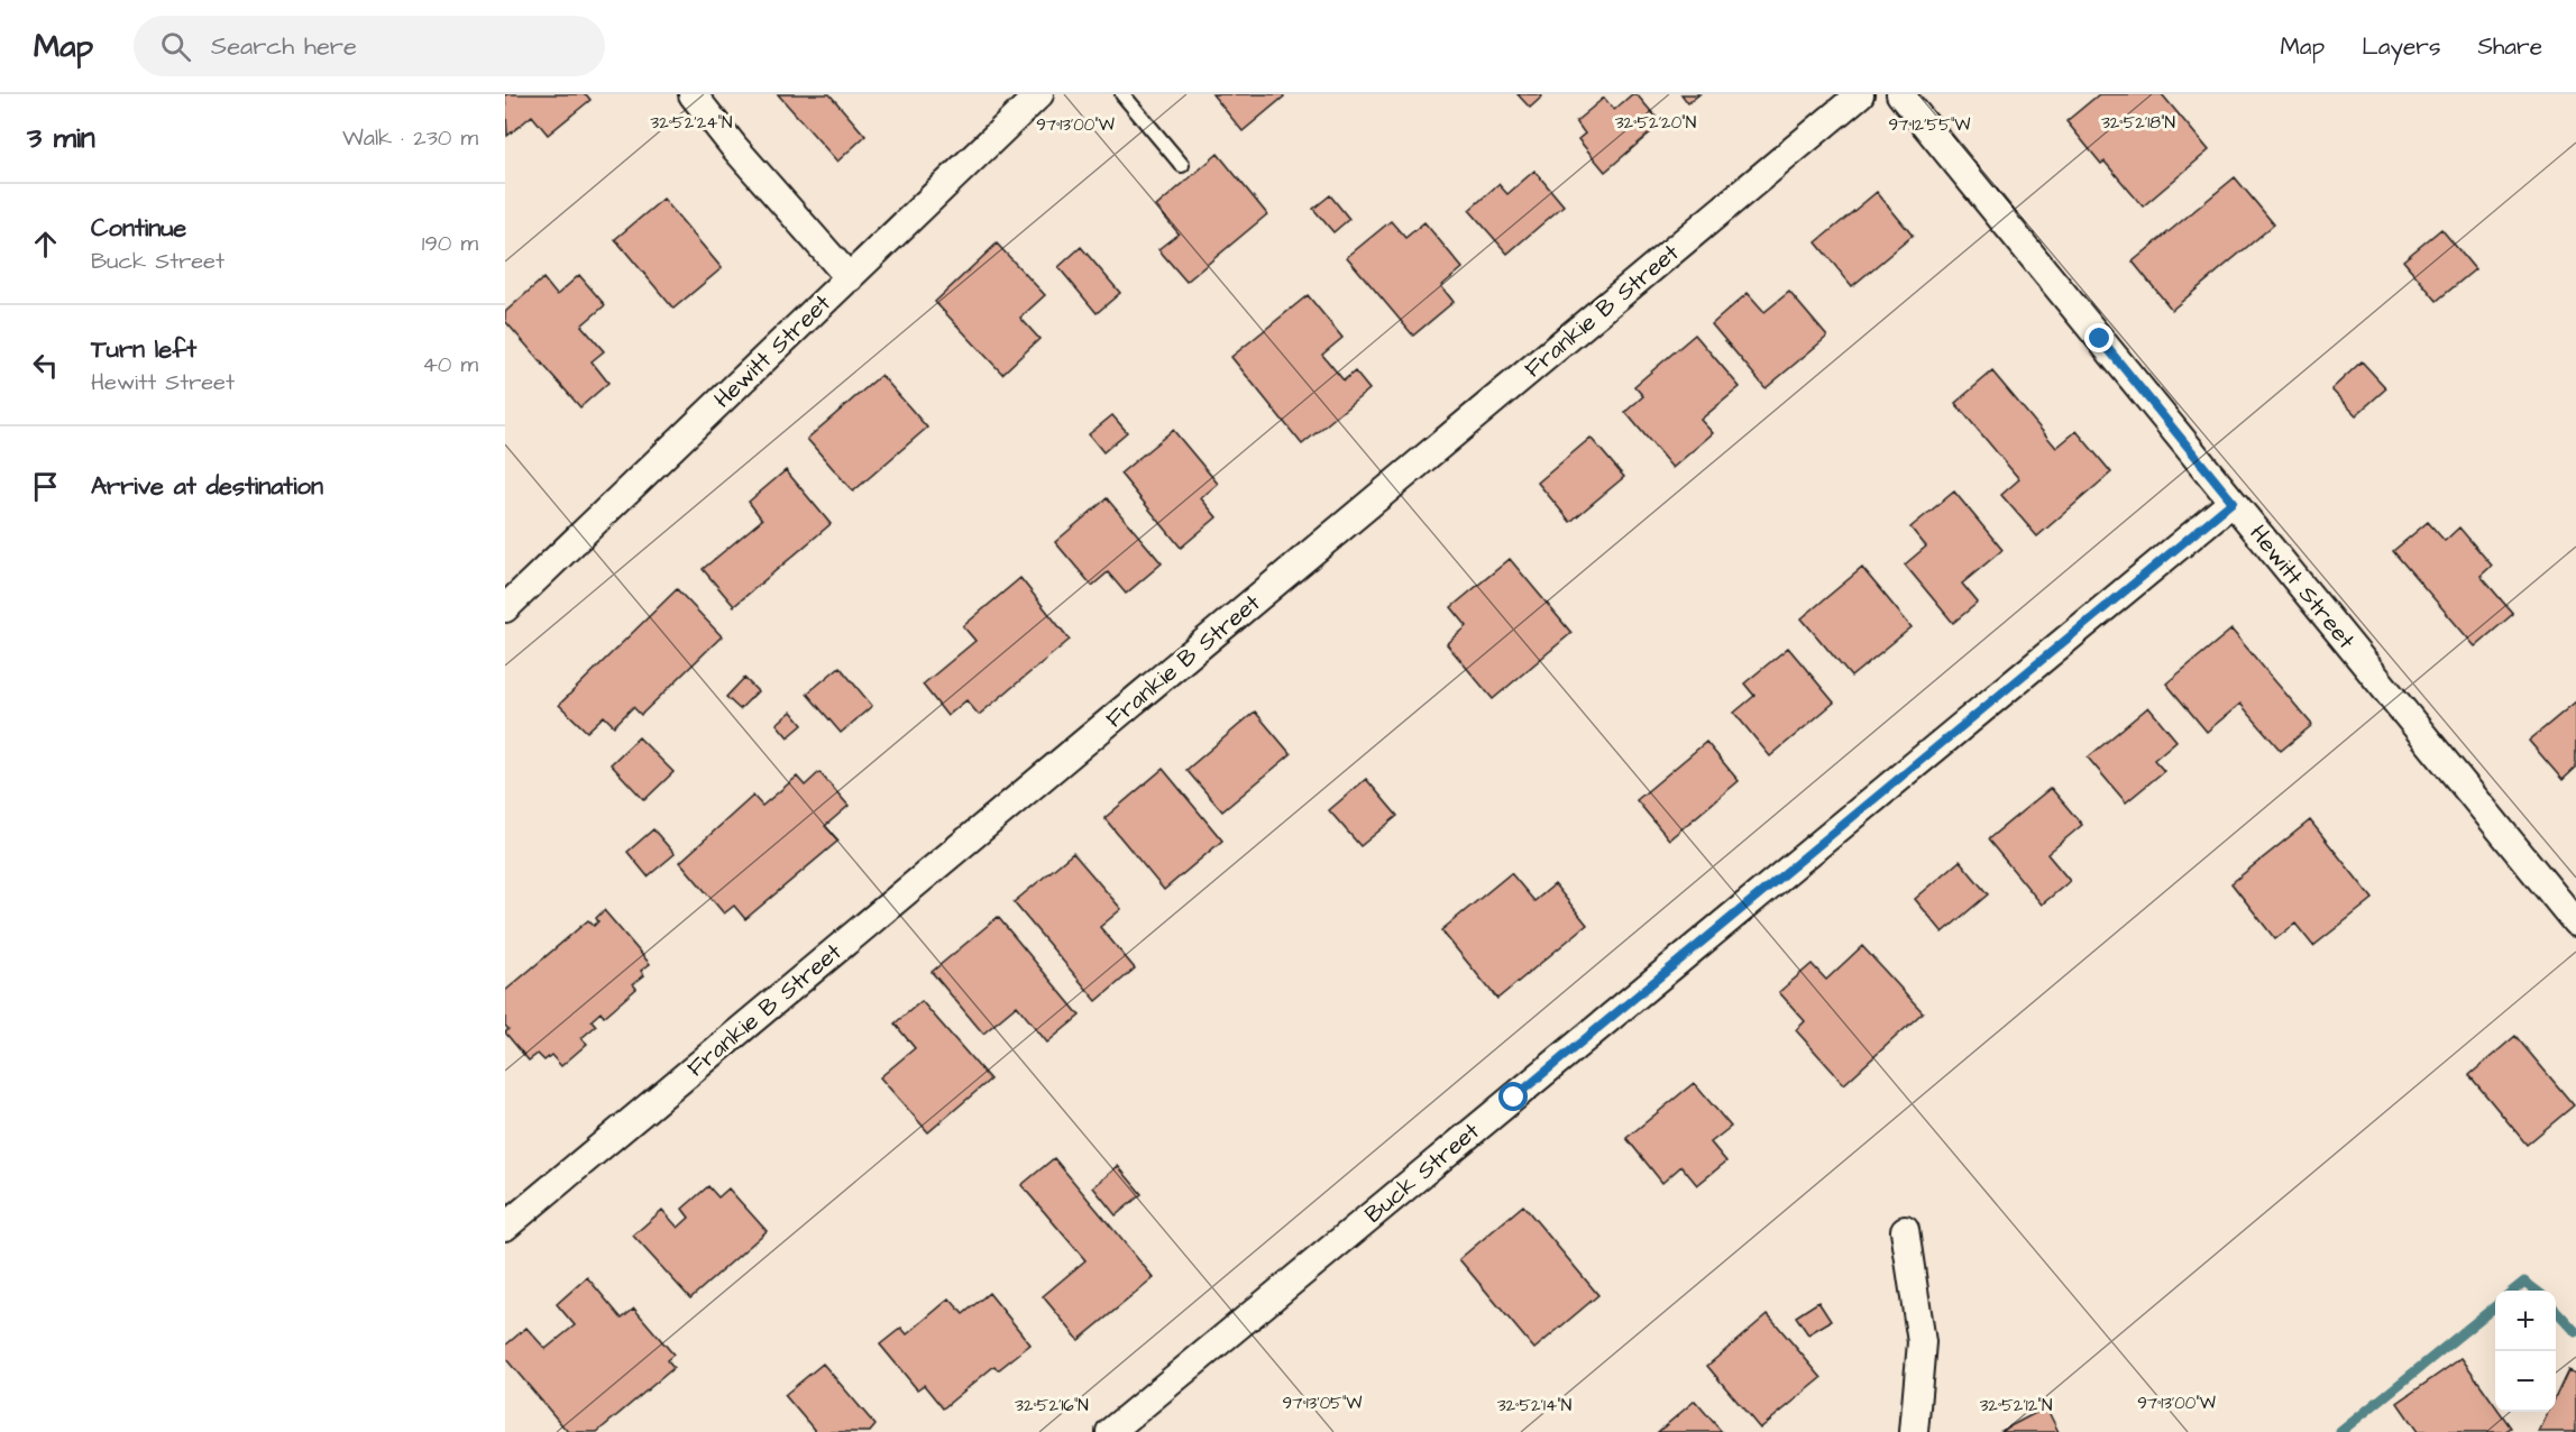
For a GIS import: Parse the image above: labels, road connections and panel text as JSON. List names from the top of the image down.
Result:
{
  "streets": {
    "street": ["Frankie B Street", "Hewitt Street", "Buck Street"]
  },
  "crossings": [
    ["Hewitt Street", "Buck Street"]
  ],
  "page": {
    "header": "Map",
    "search": "Search here",
    "nav": ["Map", "Layers", "Share"],
    "heading": ["3 min", "Walk · 230 m"],
    "list": [
      ["Continue", "Buck Street", "190 m"],
      ["Turn left", "Hewitt Street", "40 m"],
      "Arrive at destination"
    ],
    "map_buttons": ["+", "−"]
  },
  "coordinates": [
    "32°52'24\"N",
    "32°52'20\"N",
    "32°52'18\"N",
    "97°12'55\"W",
    "97°13'00\"W",
    "97°13'05\"W",
    "32°52'16\"N",
    "32°52'14\"N",
    "32°52'12\"N"
  ]
}
